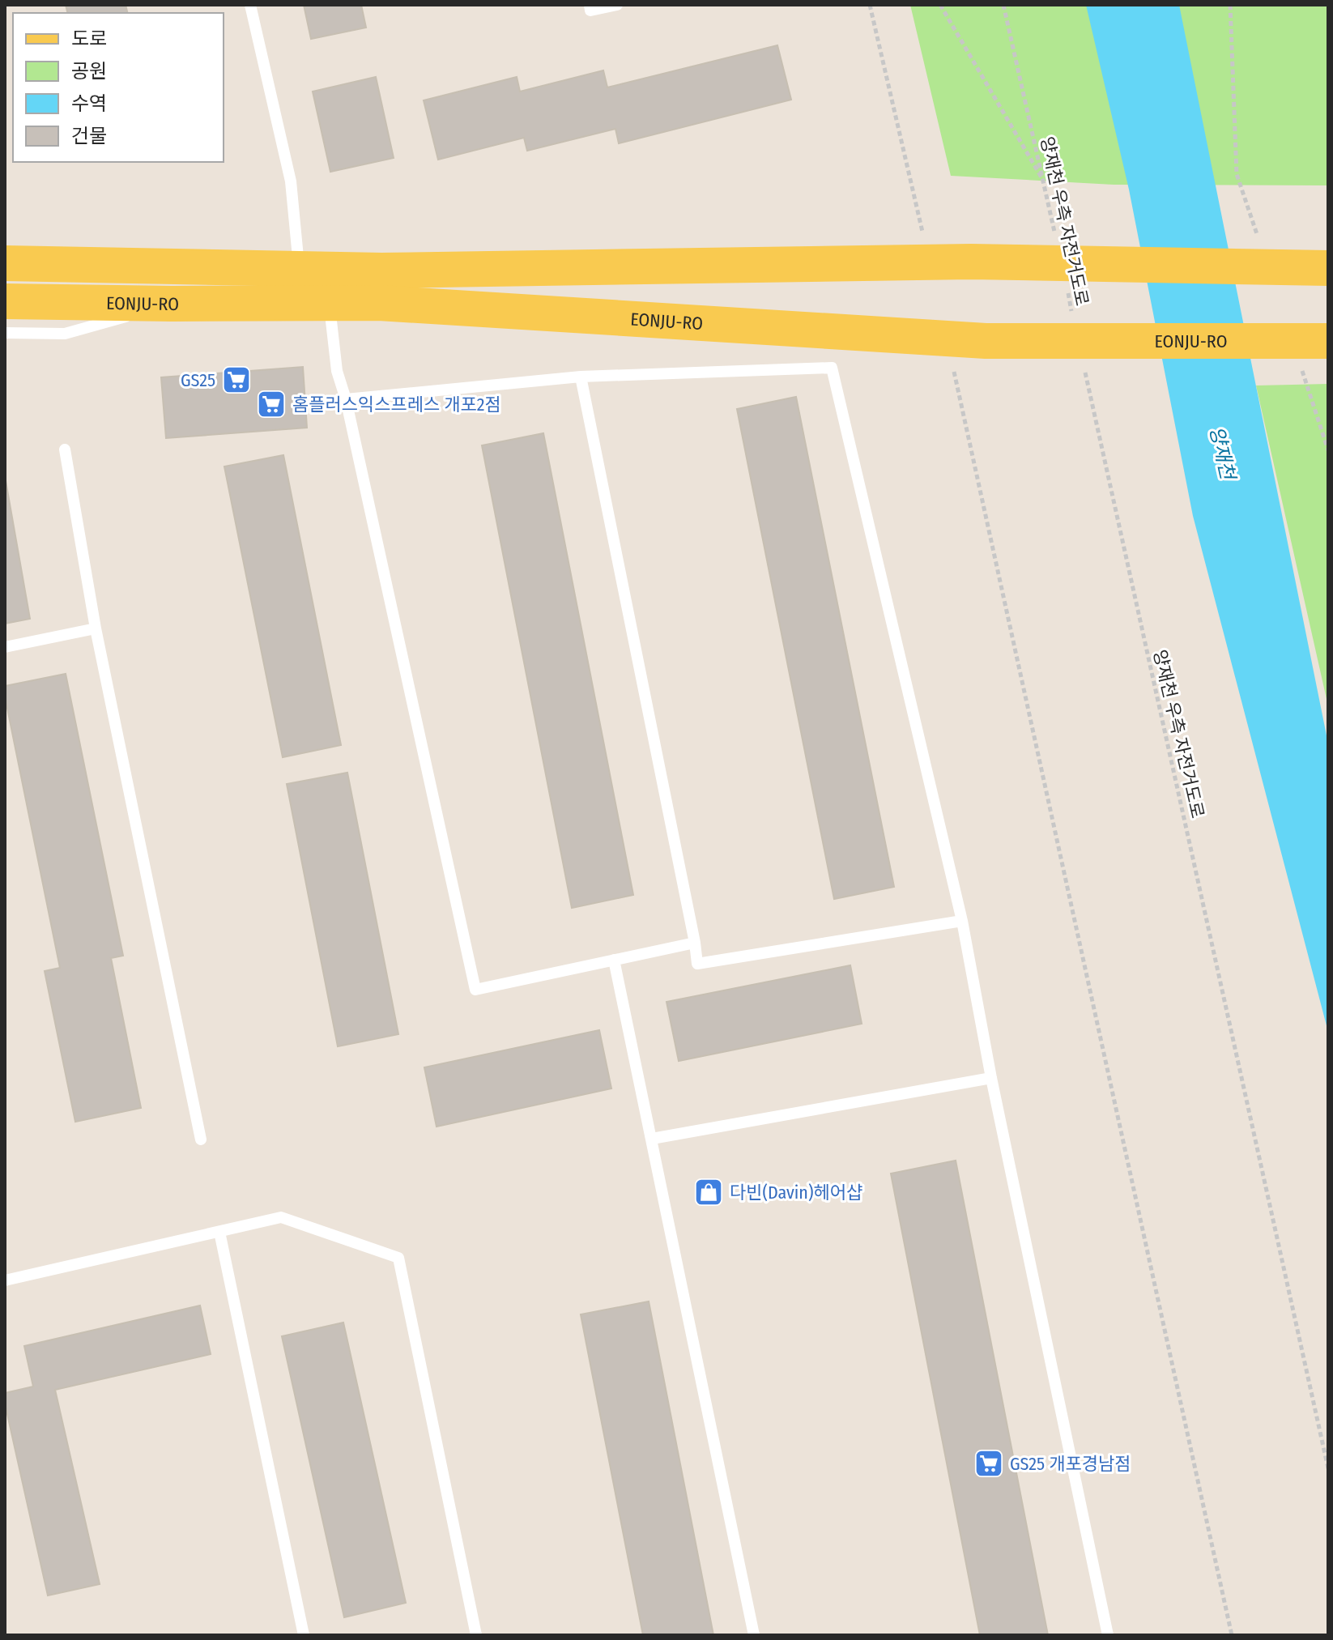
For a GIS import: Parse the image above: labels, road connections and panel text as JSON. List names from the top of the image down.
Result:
{
  "streets": {
    "main road": ["EONJU-RO"],
    "path": ["양재천 우측 자전거도로"]
  },
  "water": ["양재천"],
  "places": {
    "supermarket": ["GS25", "홈플러스익스프레스 개포2점", "GS25 개포경남점"],
    "shop": ["다빈(Davin)헤어샵"]
  },
  "legend": [
    "도로",
    "공원",
    "수역",
    "건물"
  ]
}
